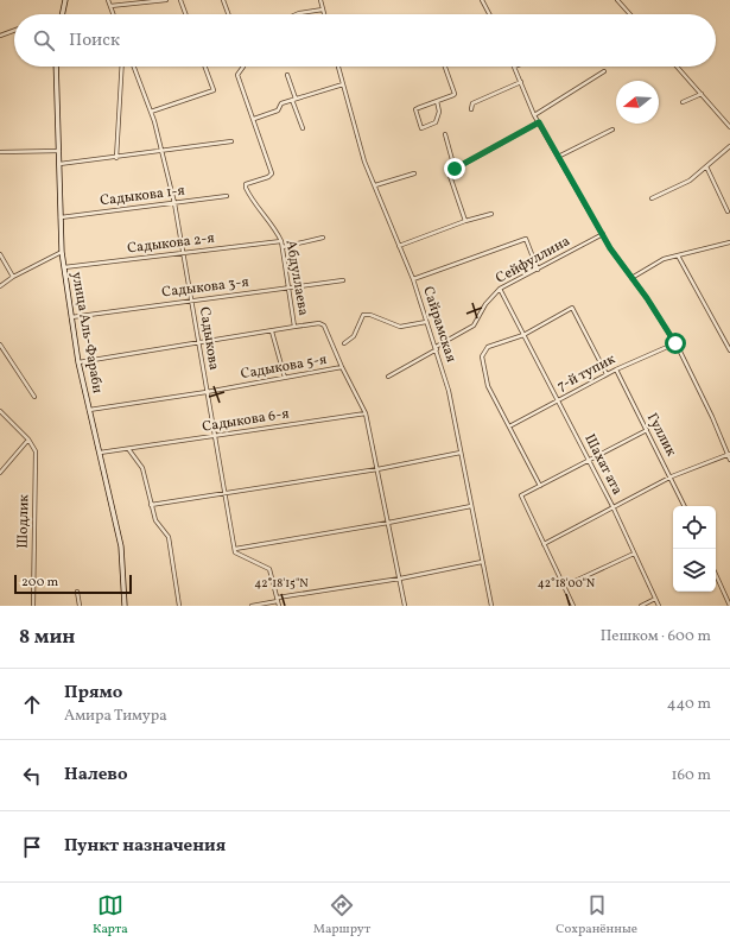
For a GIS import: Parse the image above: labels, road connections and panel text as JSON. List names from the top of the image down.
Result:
{
  "streets": {
    "main road": ["улица Аль-Фараби"],
    "street": [
      "Садыкова 1-я",
      "Садыкова 2-я",
      "Сейфуллина",
      "Абдуллаева",
      "Садыкова 3-я",
      "Сайрамская",
      "Садыкова",
      "Садыкова 5-я",
      "7-й тупик",
      "Садыкова 6-я",
      "Гуллик",
      "Шахат ата",
      "Шодлик"
    ]
  },
  "crossings": [
    ["Садыкова 1-я", "улица Аль-Фараби"],
    ["Садыкова 1-я", "Садыкова"],
    ["Садыкова 2-я", "Абдуллаева"],
    ["Садыкова 2-я", "улица Аль-Фараби"],
    ["Садыкова 2-я", "Садыкова"],
    ["Сейфуллина", "Сайрамская"],
    ["Сейфуллина", "Шахат ата"],
    ["Абдуллаева", "Садыкова 3-я"],
    ["Абдуллаева", "Садыкова 5-я"],
    ["Абдуллаева", "Садыкова 6-я"],
    ["Садыкова 3-я", "улица Аль-Фараби"],
    ["Садыкова 3-я", "Садыкова"],
    ["улица Аль-Фараби", "Садыкова 5-я"],
    ["улица Аль-Фараби", "Садыкова 6-я"],
    ["Садыкова", "Садыкова 5-я"],
    ["Садыкова", "Садыкова 6-я"],
    ["7-й тупик", "Гуллик"],
    ["7-й тупик", "Шахат ата"]
  ],
  "scale_bar": "200 m",
  "north": "left",
  "page": {
    "search": "Поиск",
    "scale": "200 m",
    "heading": ["8 мин", "Пешком · 600 m"],
    "list": [
      ["Прямо", "Амира Тимура", "440 m"],
      ["Налево", "160 m"],
      "Пункт назначения"
    ],
    "nav": ["Карта", "Маршрут", "Сохранённые"]
  },
  "coordinates": ["42°18'15\"N", "42°18'00\"N"]
}
